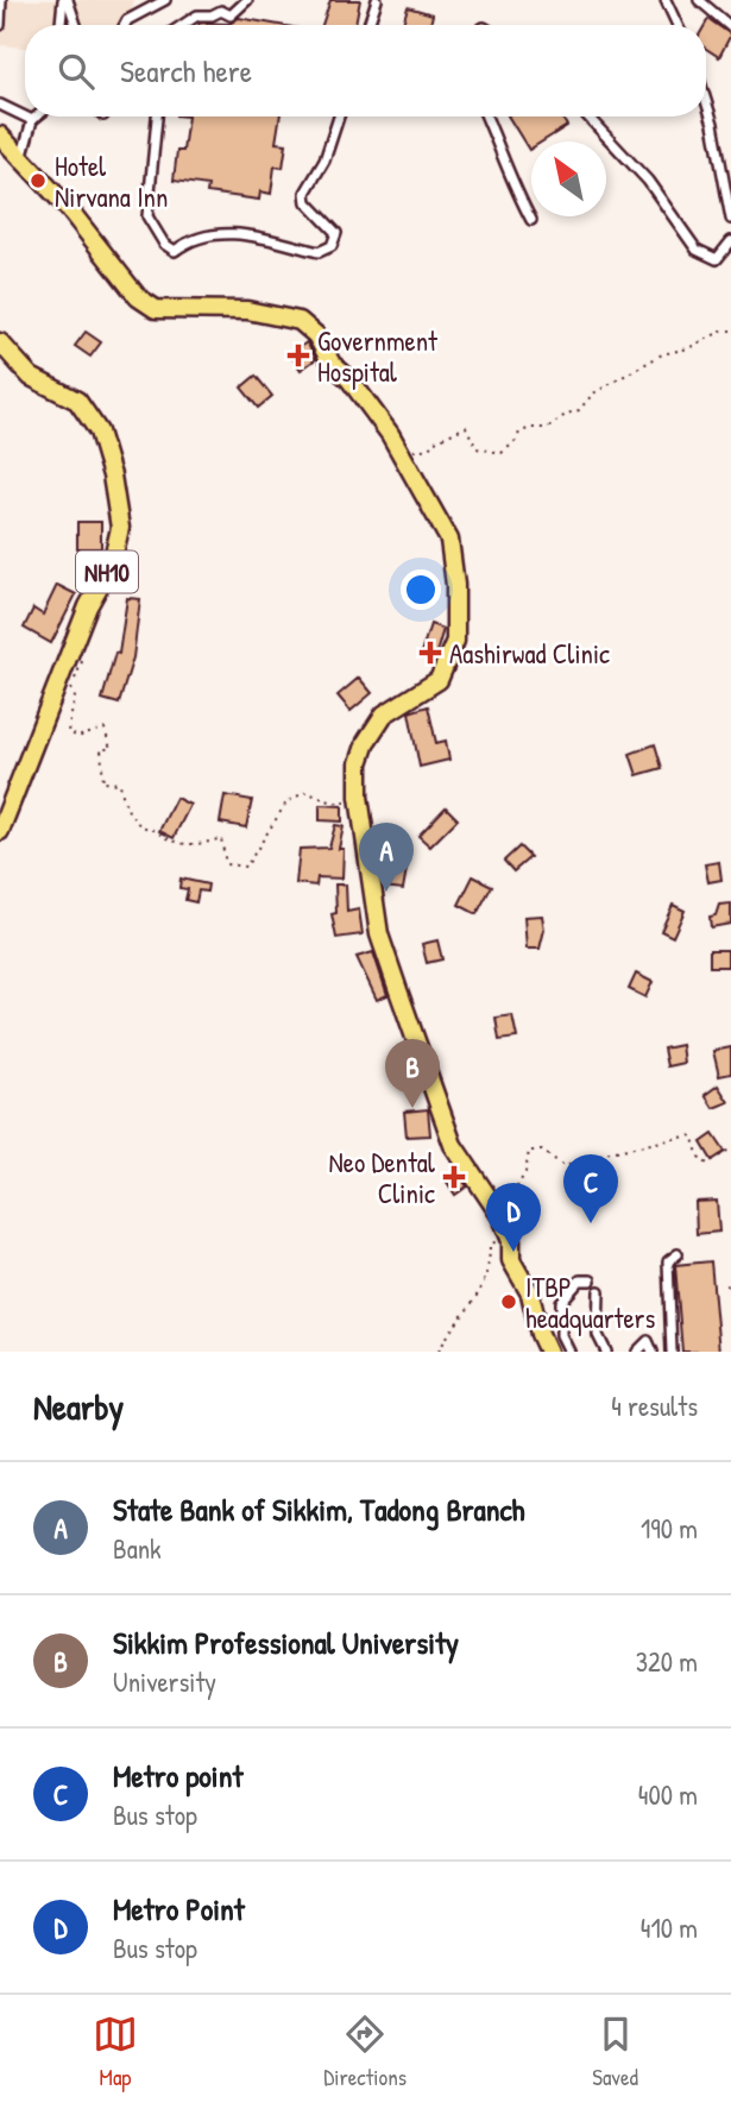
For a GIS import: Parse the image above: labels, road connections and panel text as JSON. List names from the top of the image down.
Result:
{
  "streets": {
    "highway": ["NH10"]
  },
  "places": {
    "other": ["Hotel Nirvana Inn", "ITBP headquarters"],
    "health": ["Government Hospital", "Aashirwad Clinic", "Neo Dental Clinic"]
  },
  "north": "top left",
  "page": {
    "search": "Search here",
    "pins": [
      "A",
      "B",
      "C",
      "D"
    ],
    "heading": ["Nearby", "4 results"],
    "list": [
      {
        "mark": "A",
        "name": "State Bank of Sikkim, Tadong Branch",
        "note": "Bank",
        "value": "190 m"
      },
      {
        "mark": "B",
        "name": "Sikkim Professional University",
        "note": "University",
        "value": "320 m"
      },
      {
        "mark": "C",
        "name": "Metro point",
        "note": "Bus stop",
        "value": "400 m"
      },
      {
        "mark": "D",
        "name": "Metro Point",
        "note": "Bus stop",
        "value": "410 m"
      }
    ],
    "nav": ["Map", "Directions", "Saved"]
  }
}
